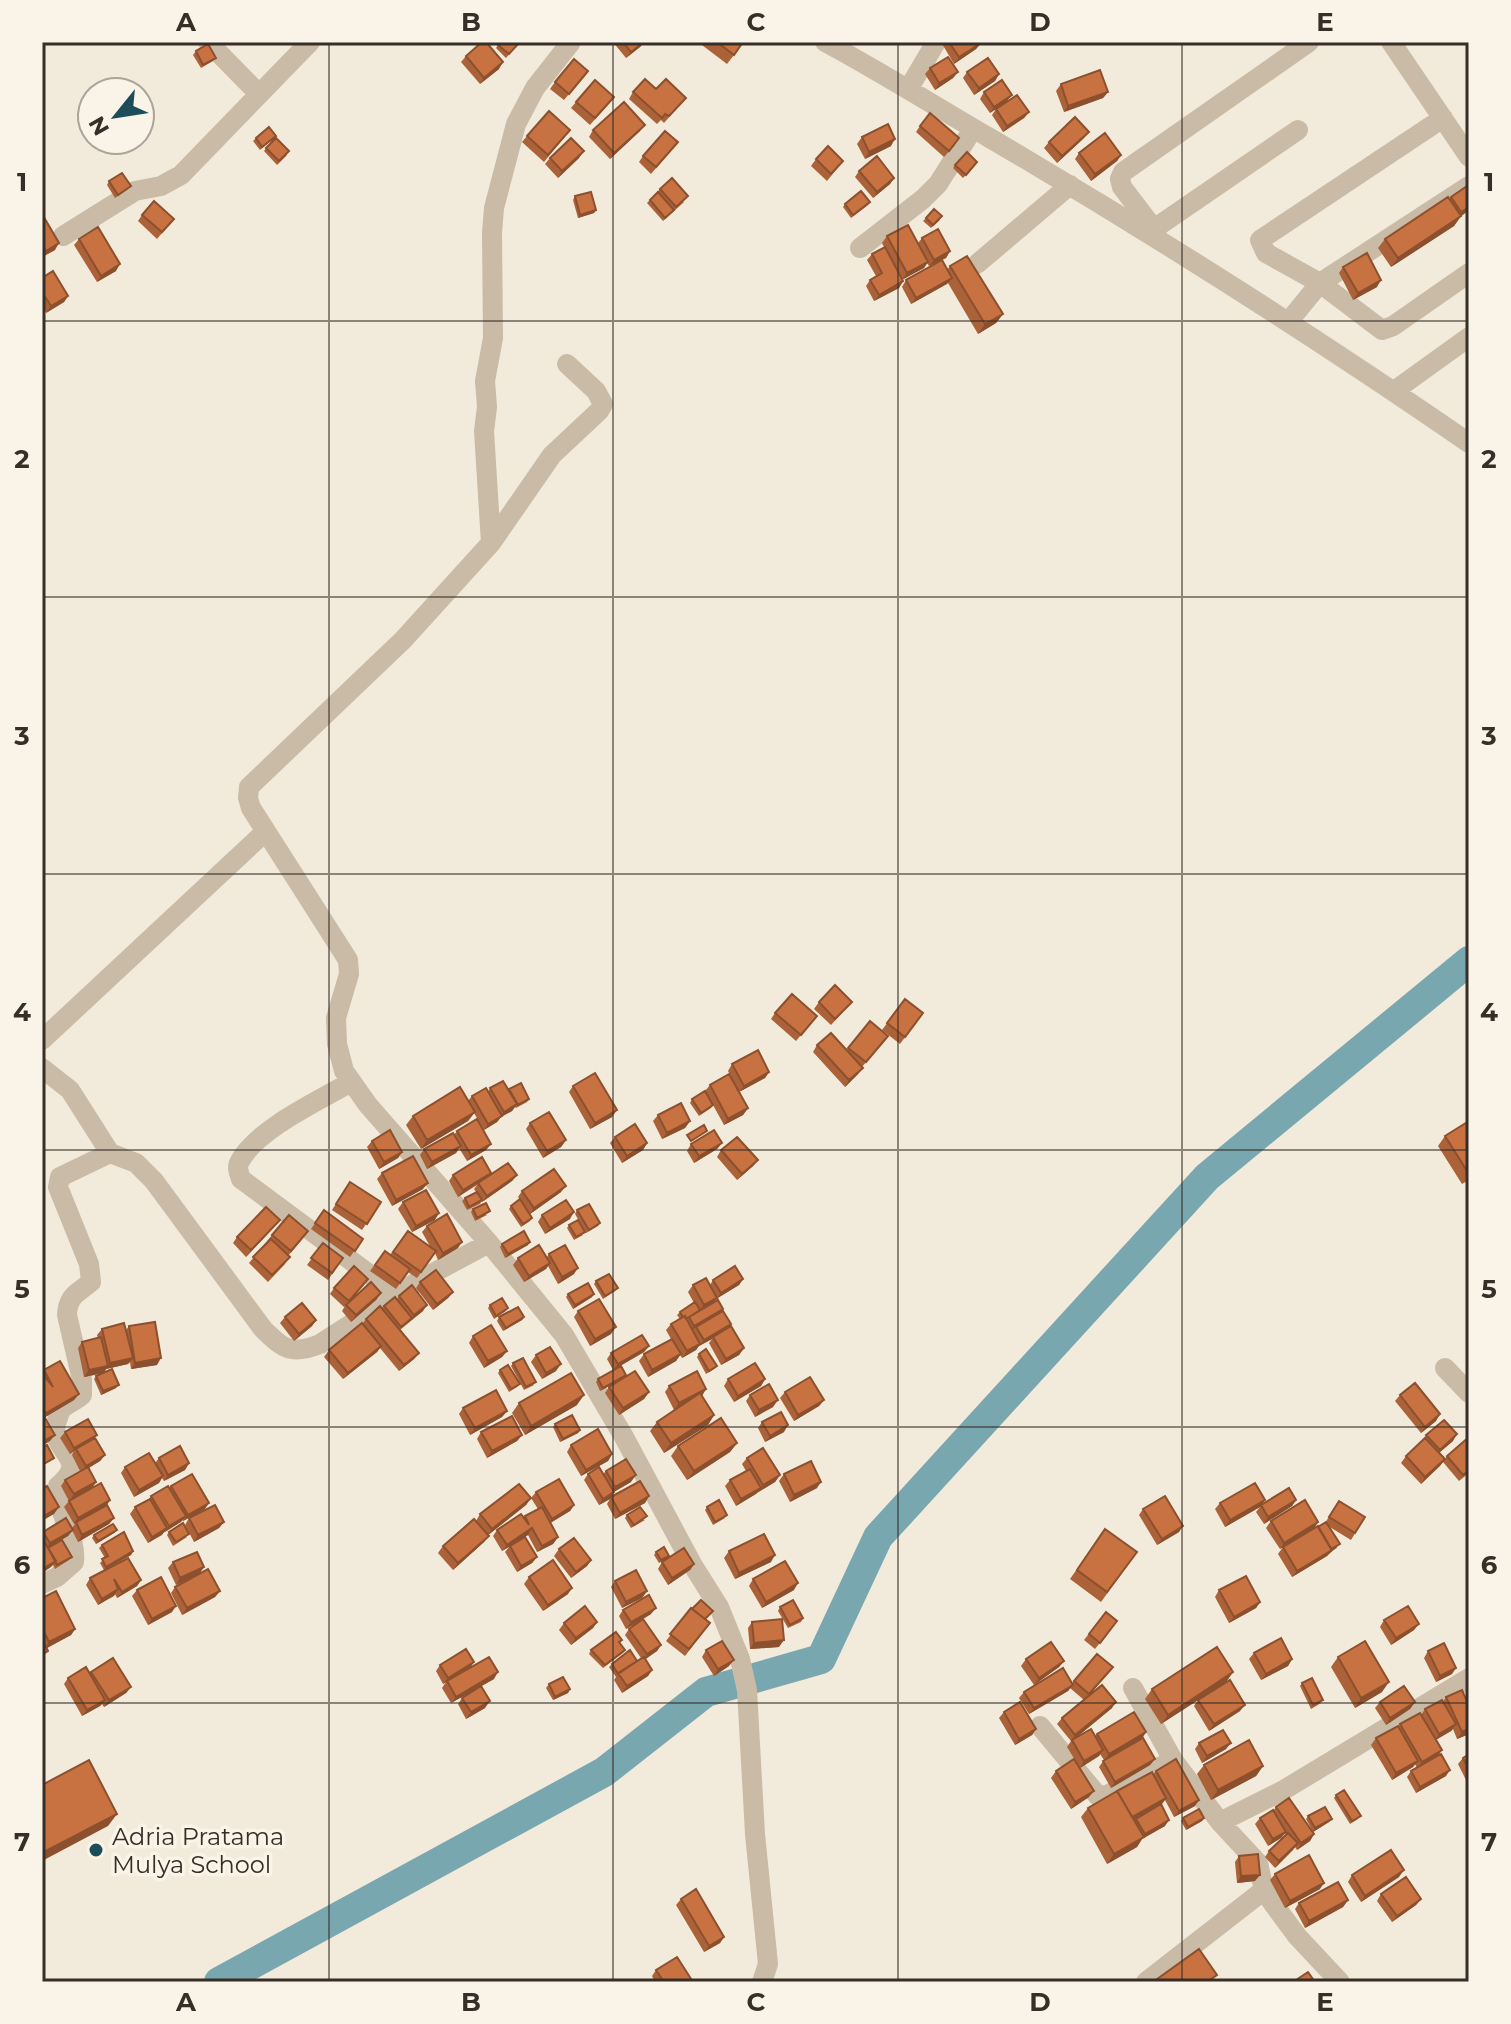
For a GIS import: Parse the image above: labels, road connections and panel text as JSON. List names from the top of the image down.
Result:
{
  "places": ["Adria Pratama Mulya School"],
  "north": "bottom left",
  "grid": {
    "columns": [
      "A",
      "B",
      "C",
      "D",
      "E"
    ],
    "rows": [
      "1",
      "2",
      "3",
      "4",
      "5",
      "6",
      "7"
    ]
  }
}
